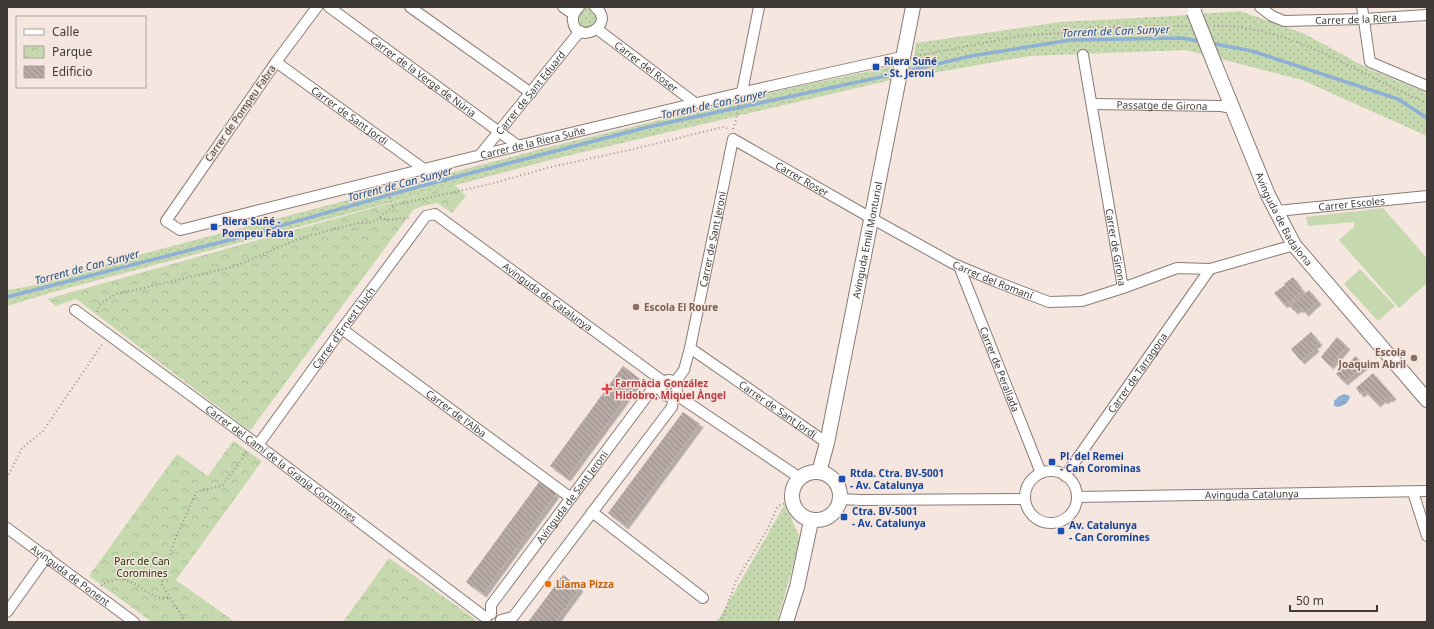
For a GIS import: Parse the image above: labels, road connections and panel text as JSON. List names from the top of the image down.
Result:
{
  "streets": {
    "street": [
      "Carrer de la Riera",
      "Carrer del Roser",
      "Carrer de la Verge de Núria",
      "Carrer de Sant Eduard",
      "Passatge de Girona",
      "Carrer de Pompeu Fabra",
      "Carrer de Sant Jordi",
      "Carrer de la Riera Suñe",
      "Carrer Roser",
      "Carrer Escoles",
      "Avinguda de Badalona",
      "Carrer de Sant Jeroni",
      "Avinguda Emili Monturiol",
      "Carrer de Girona",
      "Carrer del Romaní",
      "Avinguda de Catalunya",
      "Carrer d'Ernest Lluch",
      "Carrer de Perallada",
      "Carrer de Tarragona",
      "Carrer de l'Alba",
      "Carrer del Camí de la Granja Coromines",
      "Avinguda Catalunya",
      "Avinguda de Sant Jeroni",
      "Avinguda de Ponent"
    ]
  },
  "crossings": [
    ["Carrer del Roser", "Carrer de la Riera Suñe"],
    ["Carrer de la Verge de Núria", "Carrer de Sant Eduard"],
    ["Carrer de la Verge de Núria", "Carrer de la Riera Suñe"],
    ["Carrer de Sant Eduard", "Carrer de la Riera Suñe"],
    ["Passatge de Girona", "Avinguda de Badalona"],
    ["Passatge de Girona", "Carrer de Girona"],
    ["Carrer de Pompeu Fabra", "Carrer de Sant Jordi"],
    ["Carrer de Pompeu Fabra", "Carrer de la Riera Suñe"],
    ["Carrer de Sant Jordi", "Carrer de la Riera Suñe"],
    ["Carrer de Sant Jordi", "Carrer de Sant Jeroni"],
    ["Carrer de Sant Jordi", "Avinguda Emili Monturiol"],
    ["Carrer de la Riera Suñe", "Avinguda Emili Monturiol"],
    ["Carrer Roser", "Carrer de Sant Jeroni"],
    ["Carrer Roser", "Avinguda Emili Monturiol"],
    ["Carrer Roser", "Carrer del Romaní"],
    ["Carrer Escoles", "Avinguda de Badalona"],
    ["Avinguda de Badalona", "Carrer de Girona"],
    ["Carrer de Sant Jeroni", "Avinguda de Catalunya"],
    ["Carrer de Sant Jeroni", "Avinguda de Sant Jeroni"],
    ["Avinguda Emili Monturiol", "Carrer del Romaní"],
    ["Carrer de Girona", "Carrer del Romaní"],
    ["Carrer de Girona", "Carrer de Tarragona"],
    ["Carrer del Romaní", "Carrer de Perallada"],
    ["Avinguda de Catalunya", "Carrer d'Ernest Lluch"],
    ["Avinguda de Catalunya", "Avinguda de Sant Jeroni"],
    ["Carrer d'Ernest Lluch", "Carrer de l'Alba"],
    ["Carrer d'Ernest Lluch", "Carrer del Camí de la Granja Coromines"],
    ["Carrer de Perallada", "Carrer de Tarragona"],
    ["Carrer de Perallada", "Avinguda Catalunya"],
    ["Carrer de Tarragona", "Avinguda Catalunya"],
    ["Carrer de l'Alba", "Avinguda de Sant Jeroni"],
    ["Carrer del Camí de la Granja Coromines", "Avinguda de Sant Jeroni"]
  ],
  "water": ["Torrent de Can Sunyer"],
  "parks": ["Parc de Can Coromines"],
  "places": {
    "transit": [
      "Riera Suñé - St. Jeroni",
      "Riera Suñé - Pompeu Fabra",
      "Pl. del Remei - Can Corominas",
      "Rtda. Ctra. BV-5001 - Av. Catalunya",
      "Ctra. BV-5001 - Av. Catalunya",
      "Av. Catalunya - Can Coromines"
    ],
    "other": ["Escola El Roure", "Escola Joaquim Abril", "Llama Pizza"],
    "health": ["Farmàcia González Hidobro, Miquel Àngel"]
  },
  "legend": ["Calle", "Parque", "Edificio"],
  "scale_bar": "50 m"
}
